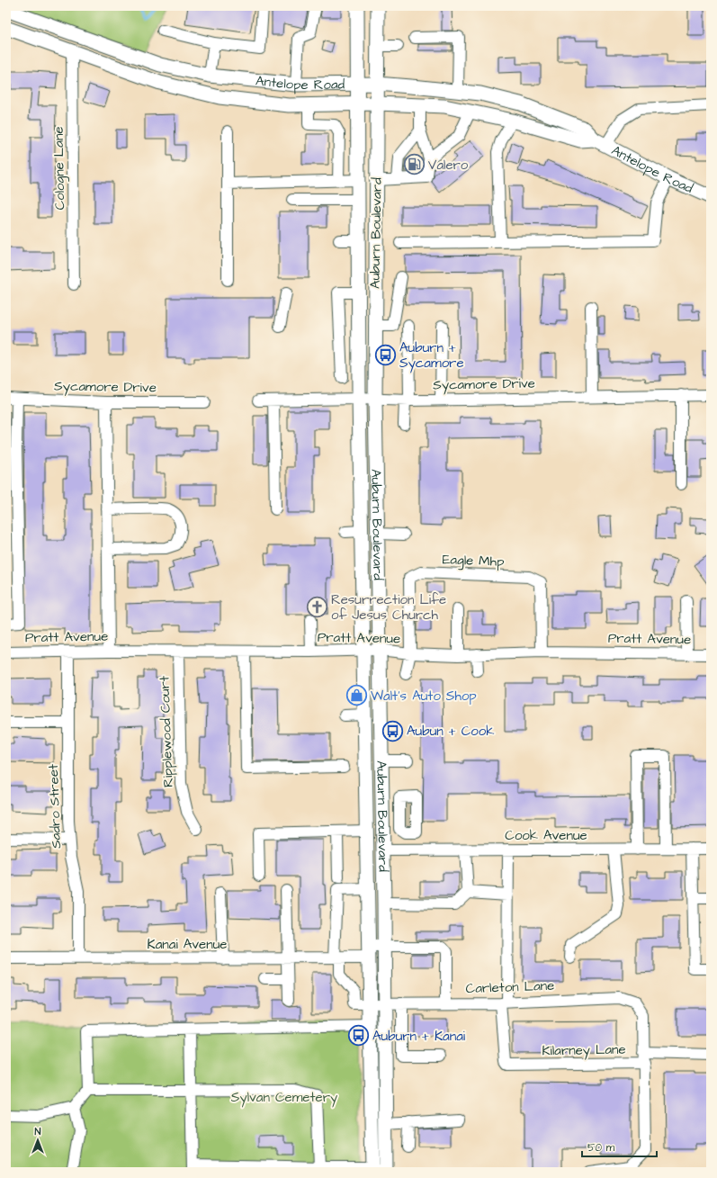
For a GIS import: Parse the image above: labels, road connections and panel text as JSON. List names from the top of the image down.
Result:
{
  "streets": {
    "main road": ["Antelope Road", "Auburn Boulevard"],
    "street": [
      "Cologne Lane",
      "Sycamore Drive",
      "Eagle Mhp",
      "Pratt Avenue",
      "Ripplewood Court",
      "Sadro Street",
      "Cook Avenue",
      "Kanai Avenue",
      "Carleton Lane",
      "Kilarney Lane"
    ]
  },
  "crossings": [
    ["Antelope Road", "Cologne Lane"],
    ["Antelope Road", "Auburn Boulevard"],
    ["Auburn Boulevard", "Sycamore Drive"],
    ["Auburn Boulevard", "Pratt Avenue"],
    ["Auburn Boulevard", "Cook Avenue"],
    ["Auburn Boulevard", "Kanai Avenue"],
    ["Auburn Boulevard", "Carleton Lane"],
    ["Eagle Mhp", "Pratt Avenue"],
    ["Pratt Avenue", "Ripplewood Court"],
    ["Pratt Avenue", "Sadro Street"],
    ["Sadro Street", "Kanai Avenue"],
    ["Kanai Avenue", "Carleton Lane"],
    ["Carleton Lane", "Kilarney Lane"]
  ],
  "parks": ["Sylvan Cemetery"],
  "places": {
    "fuel station": ["Valero"],
    "bus stop": ["Auburn + Sycamore", "Aubun + Cook", "Auburn + Kanai"],
    "church": ["Resurrection Life of Jesus Church"],
    "shop": ["Walt's Auto Shop"]
  },
  "scale_bar": "50 m",
  "north": "top"
}
